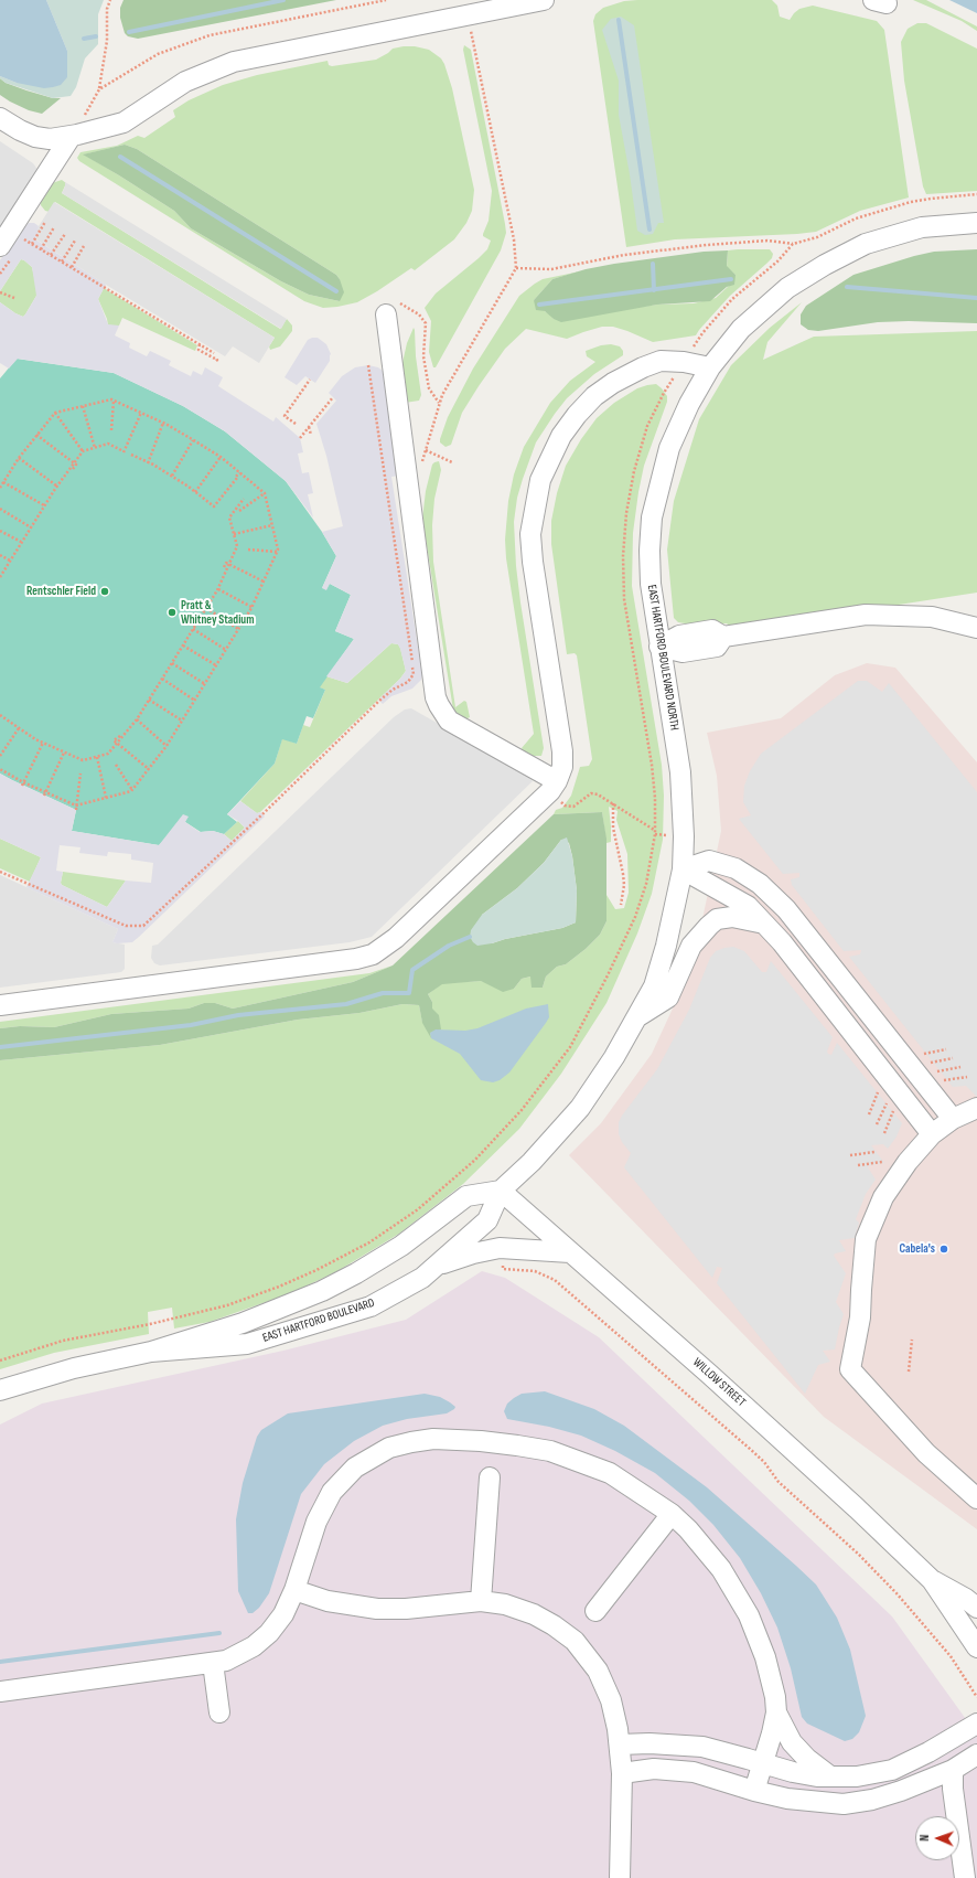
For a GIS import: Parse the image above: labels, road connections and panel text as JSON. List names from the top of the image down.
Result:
{
  "streets": {
    "street": ["EAST HARTFORD BOULEVARD NORTH", "EAST HARTFORD BOULEVARD", "WILLOW STREET"]
  },
  "crossings": [
    ["EAST HARTFORD BOULEVARD NORTH", "EAST HARTFORD BOULEVARD"],
    ["EAST HARTFORD BOULEVARD NORTH", "WILLOW STREET"],
    ["EAST HARTFORD BOULEVARD", "WILLOW STREET"]
  ],
  "places": ["Rentschler Field", "Pratt & Whitney Stadium", "Cabela's"],
  "north": "left"
}
